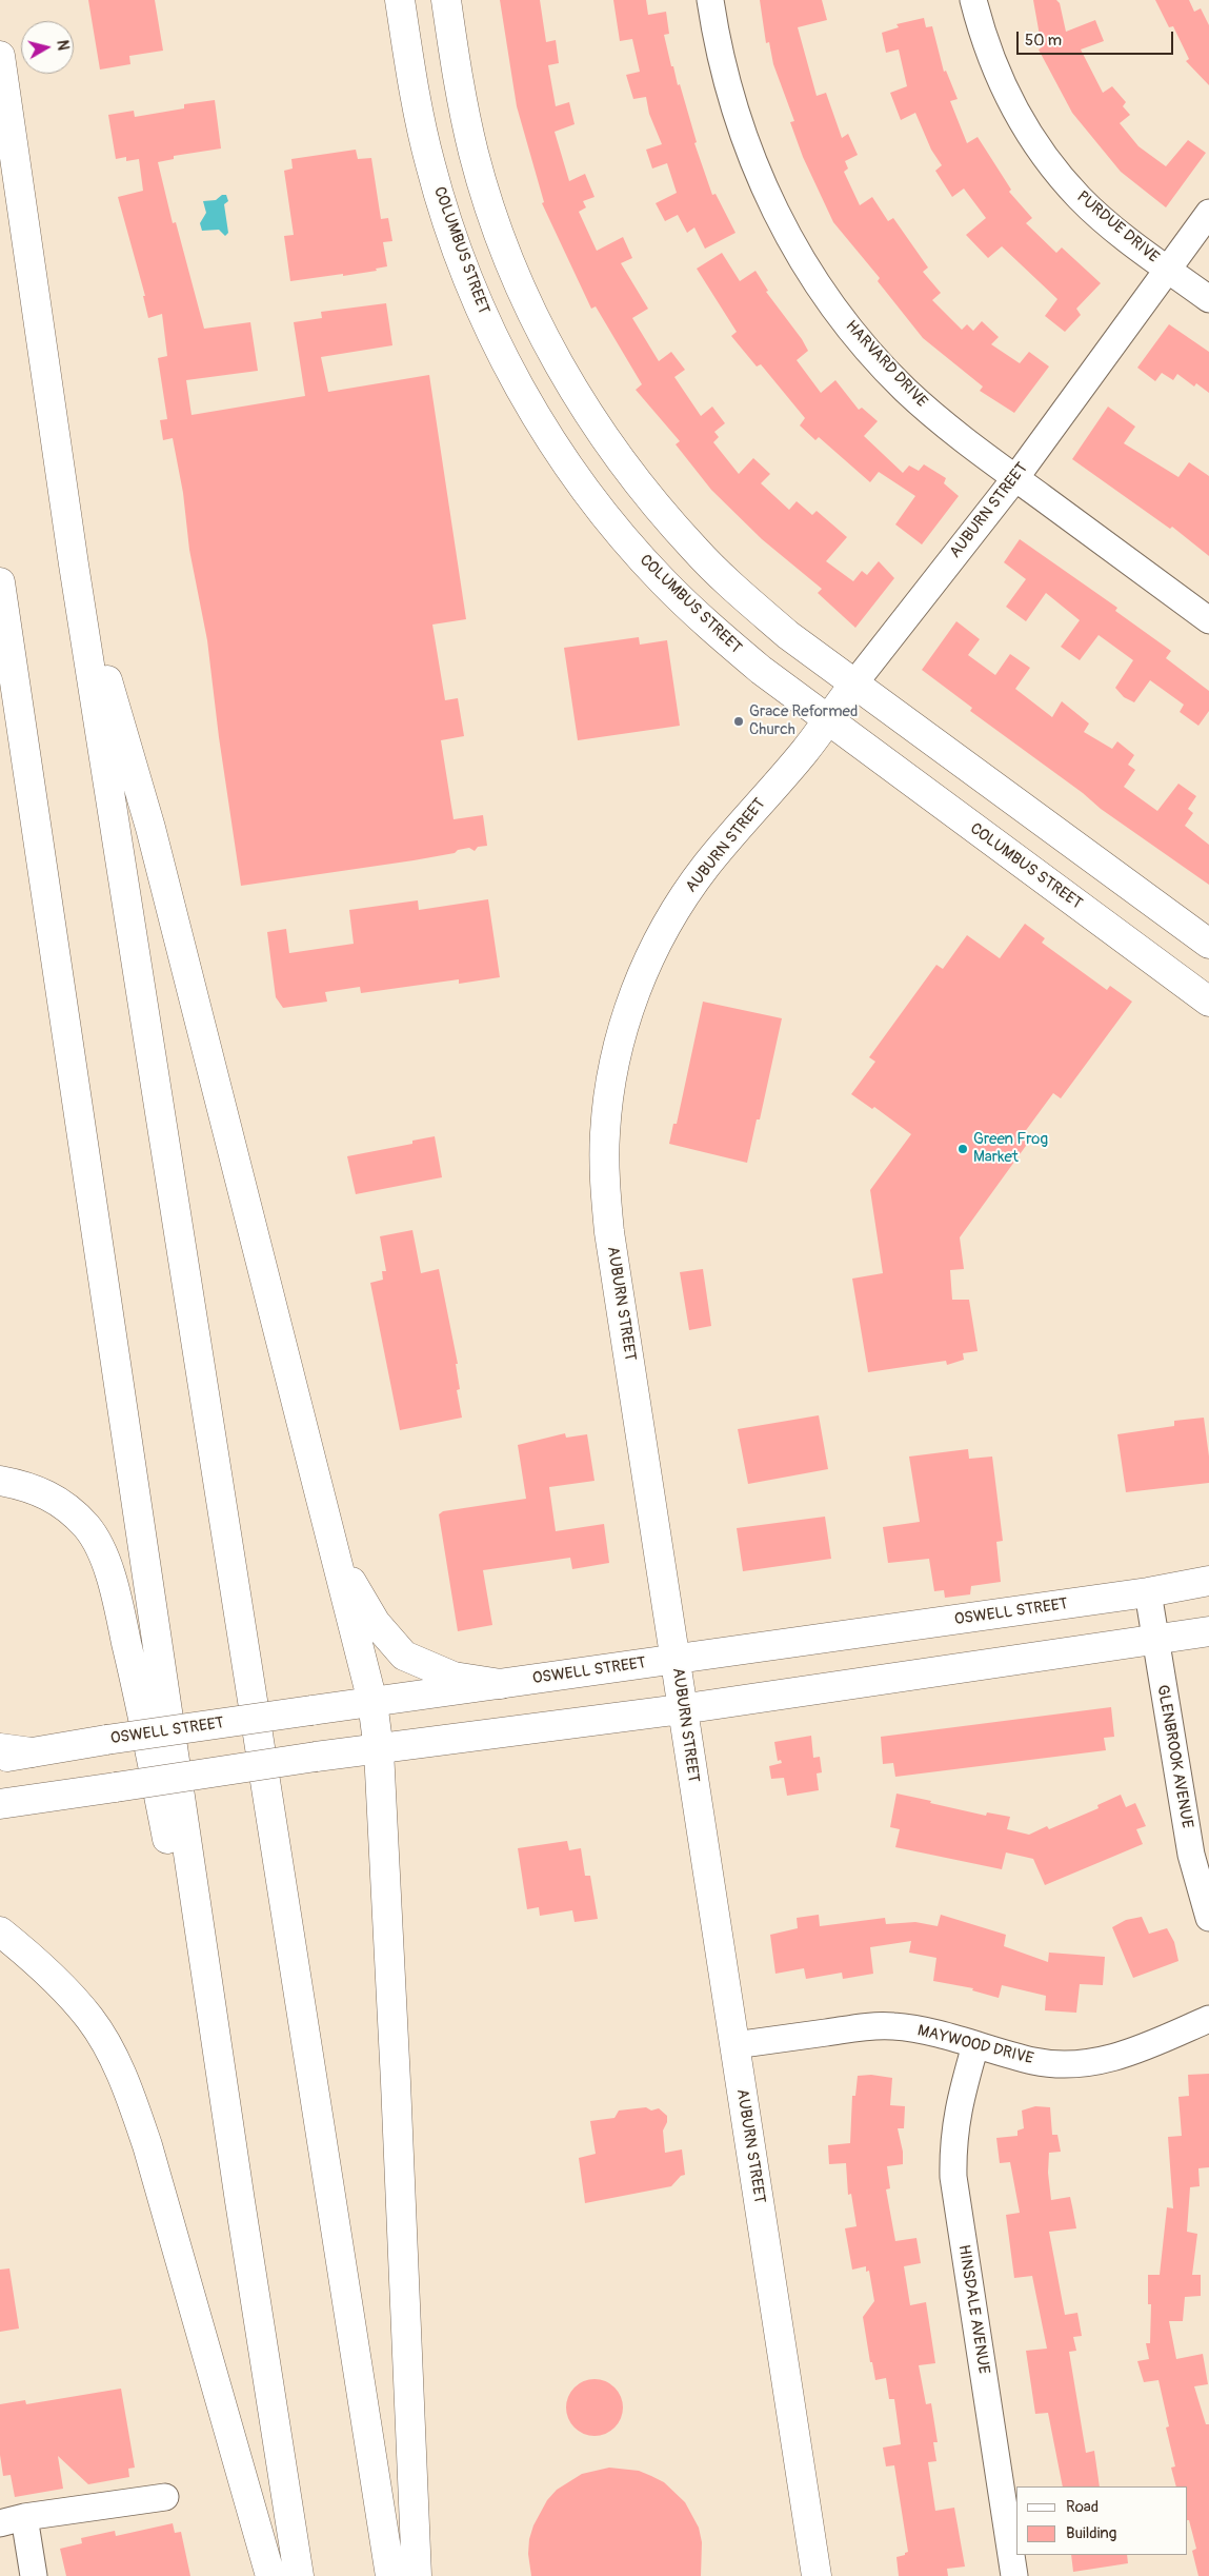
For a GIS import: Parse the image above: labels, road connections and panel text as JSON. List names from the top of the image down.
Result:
{
  "streets": {
    "main road": ["COLUMBUS STREET", "AUBURN STREET", "OSWELL STREET"],
    "street": [
      "PURDUE DRIVE",
      "HARVARD DRIVE",
      "GLENBROOK AVENUE",
      "MAYWOOD DRIVE",
      "HINSDALE AVENUE"
    ]
  },
  "crossings": [
    ["PURDUE DRIVE", "AUBURN STREET"],
    ["COLUMBUS STREET", "AUBURN STREET"],
    ["HARVARD DRIVE", "AUBURN STREET"],
    ["AUBURN STREET", "OSWELL STREET"],
    ["AUBURN STREET", "MAYWOOD DRIVE"],
    ["OSWELL STREET", "GLENBROOK AVENUE"],
    ["MAYWOOD DRIVE", "HINSDALE AVENUE"]
  ],
  "places": ["Grace Reformed Church", "Green Frog Market"],
  "legend": ["Road", "Building"],
  "scale_bar": "50 m",
  "north": "right"
}
